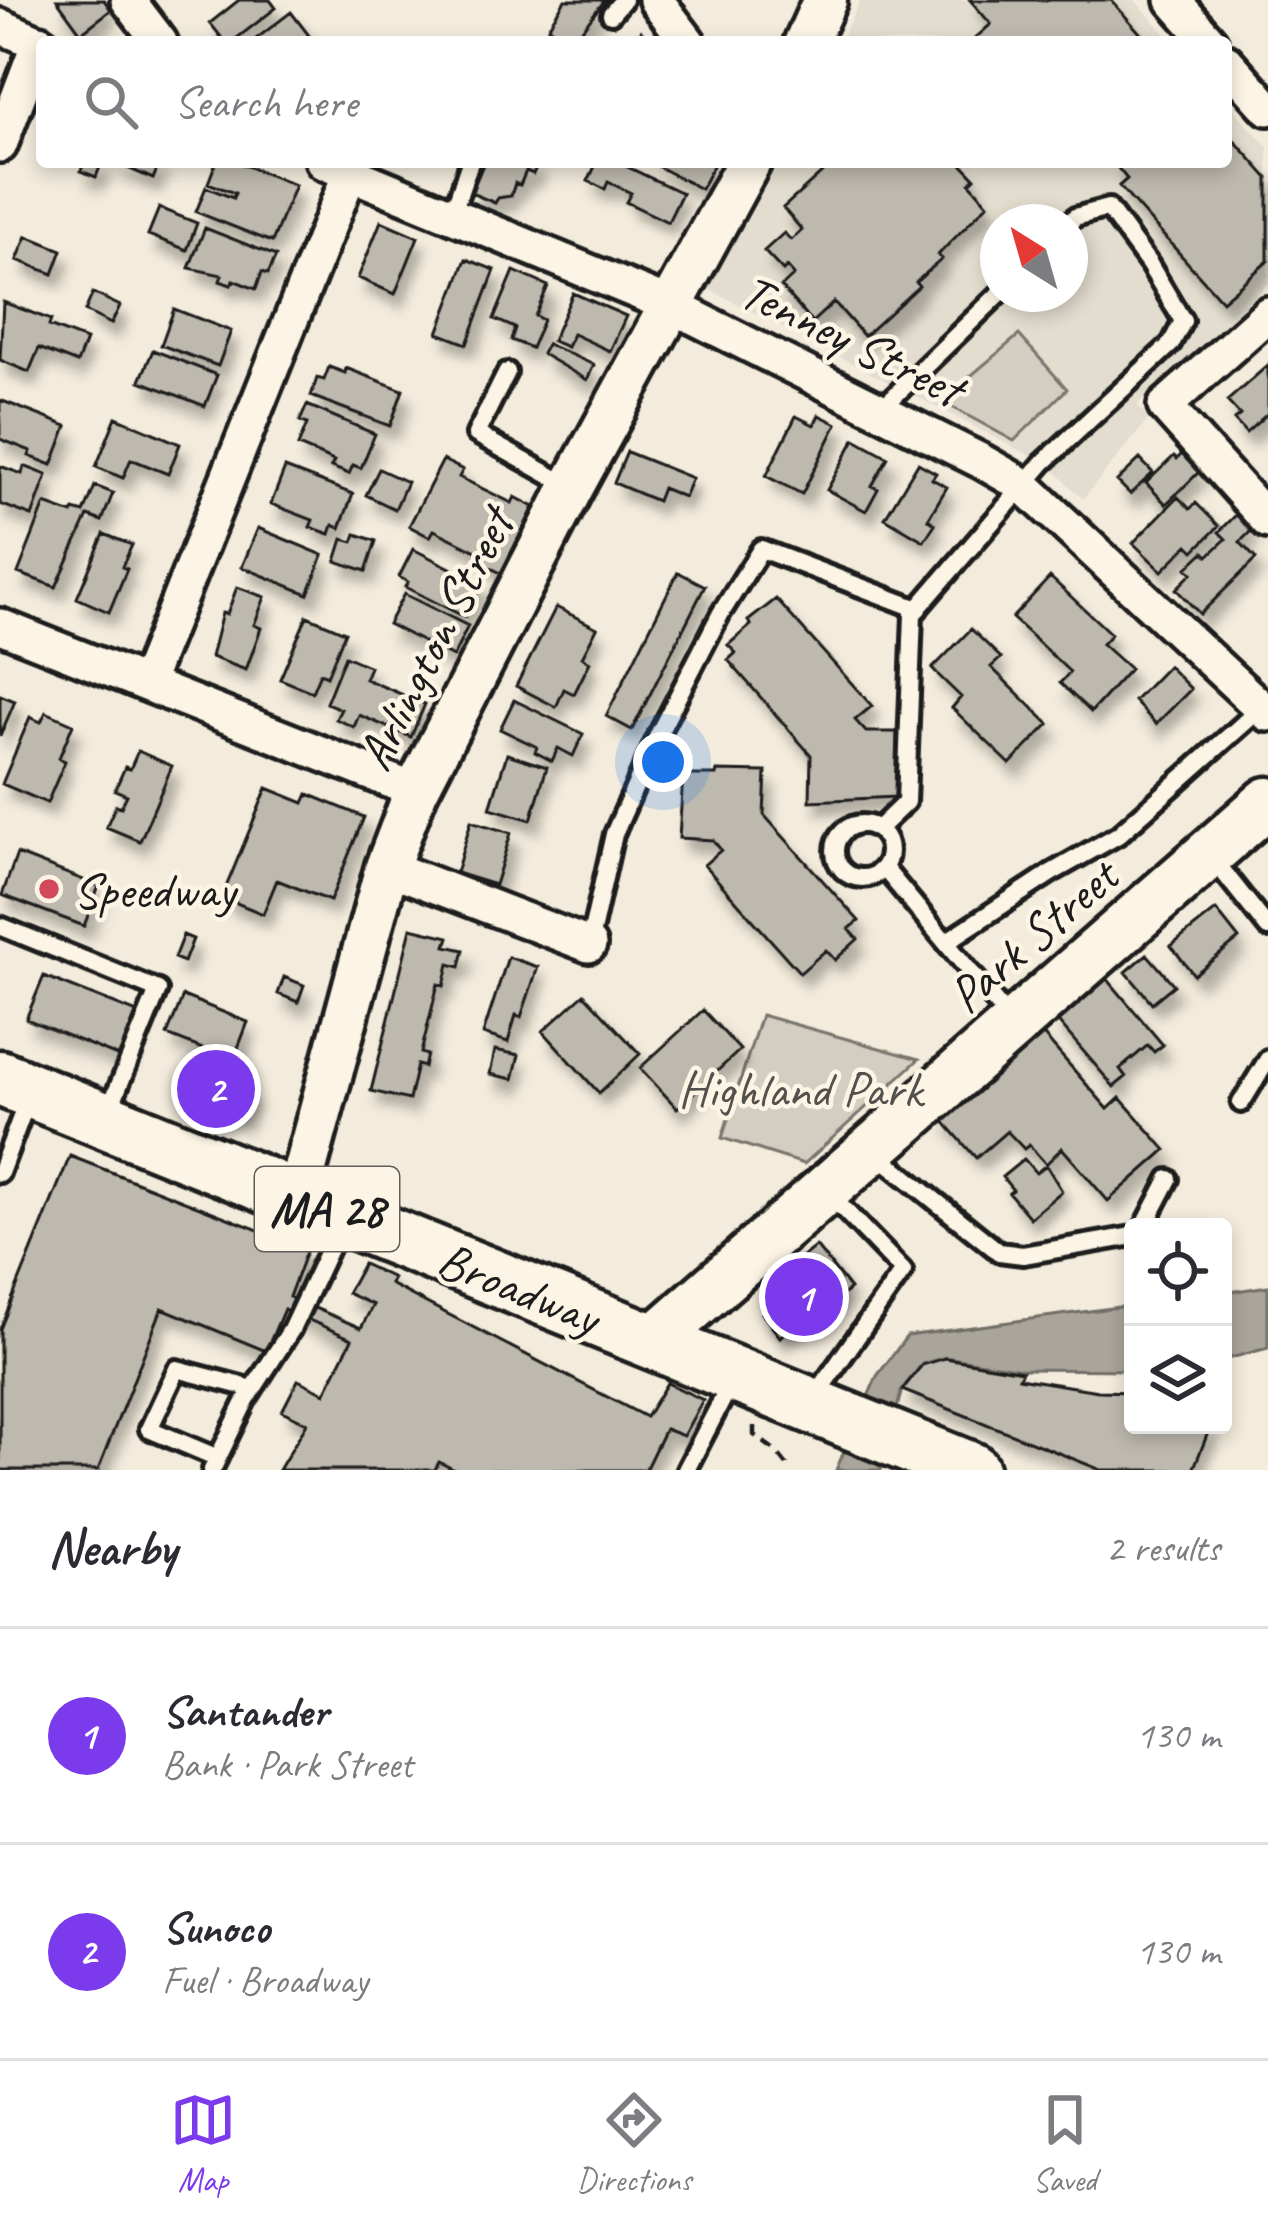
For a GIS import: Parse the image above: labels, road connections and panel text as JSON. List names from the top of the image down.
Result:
{
  "streets": {
    "main road": ["Park Street", "MA 28", "Broadway"],
    "street": ["Tenney Street", "Arlington Street"]
  },
  "crossings": [
    ["Tenney Street", "Arlington Street"],
    ["Arlington Street", "Broadway"],
    ["Park Street", "Broadway"]
  ],
  "parks": ["Highland Park"],
  "places": ["Speedway"],
  "north": "top left",
  "page": {
    "search": "Search here",
    "pins": ["2", "1"],
    "heading": ["Nearby", "2 results"],
    "list": [
      {
        "mark": "1",
        "name": "Santander",
        "note": "Bank · Park Street",
        "value": "130 m"
      },
      {
        "mark": "2",
        "name": "Sunoco",
        "note": "Fuel · Broadway",
        "value": "130 m"
      }
    ],
    "nav": ["Map", "Directions", "Saved"]
  }
}
